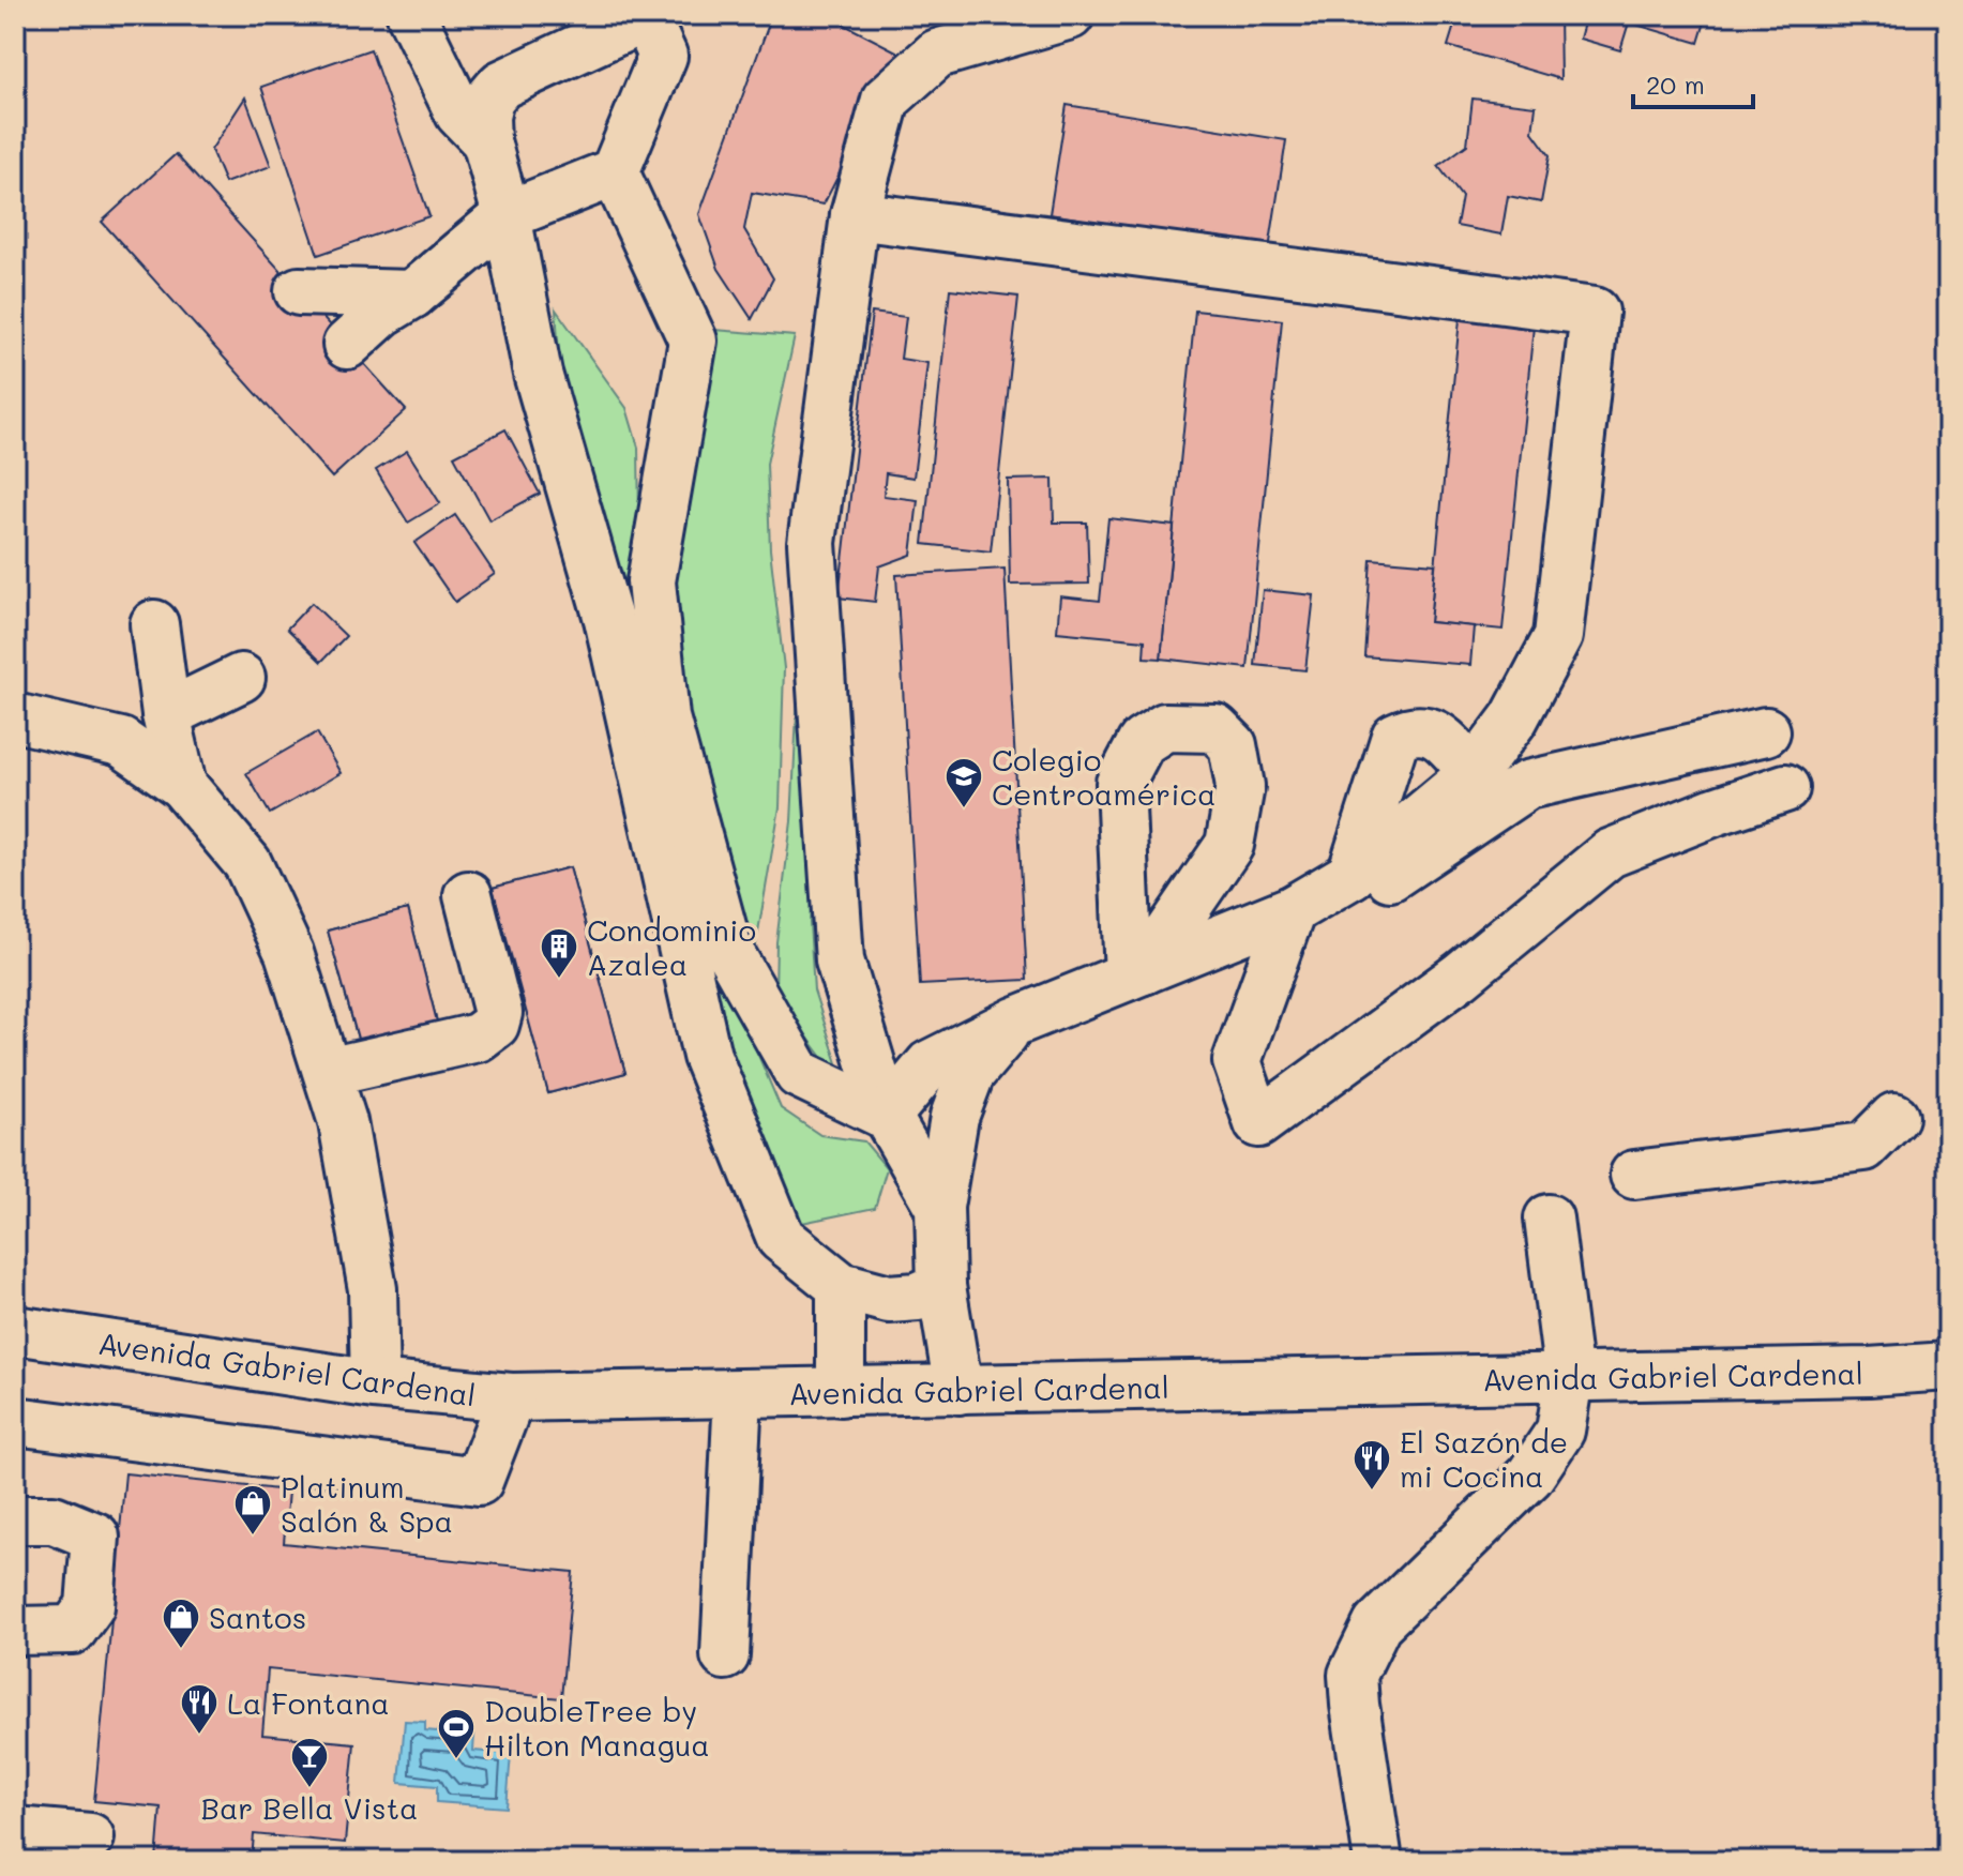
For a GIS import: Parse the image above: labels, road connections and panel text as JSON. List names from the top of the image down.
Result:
{
  "streets": {
    "street": ["Avenida Gabriel Cardenal"]
  },
  "places": {
    "school or university": ["Colegio Centroamérica"],
    "building": ["Condominio Azalea"],
    "restaurant": ["El Sazón de mi Cocina", "La Fontana"],
    "shop": ["Platinum Salón & Spa", "Santos"],
    "sports": ["DoubleTree by Hilton Managua"],
    "bar": ["Bar Bella Vista"]
  },
  "scale_bar": "20 m"
}
